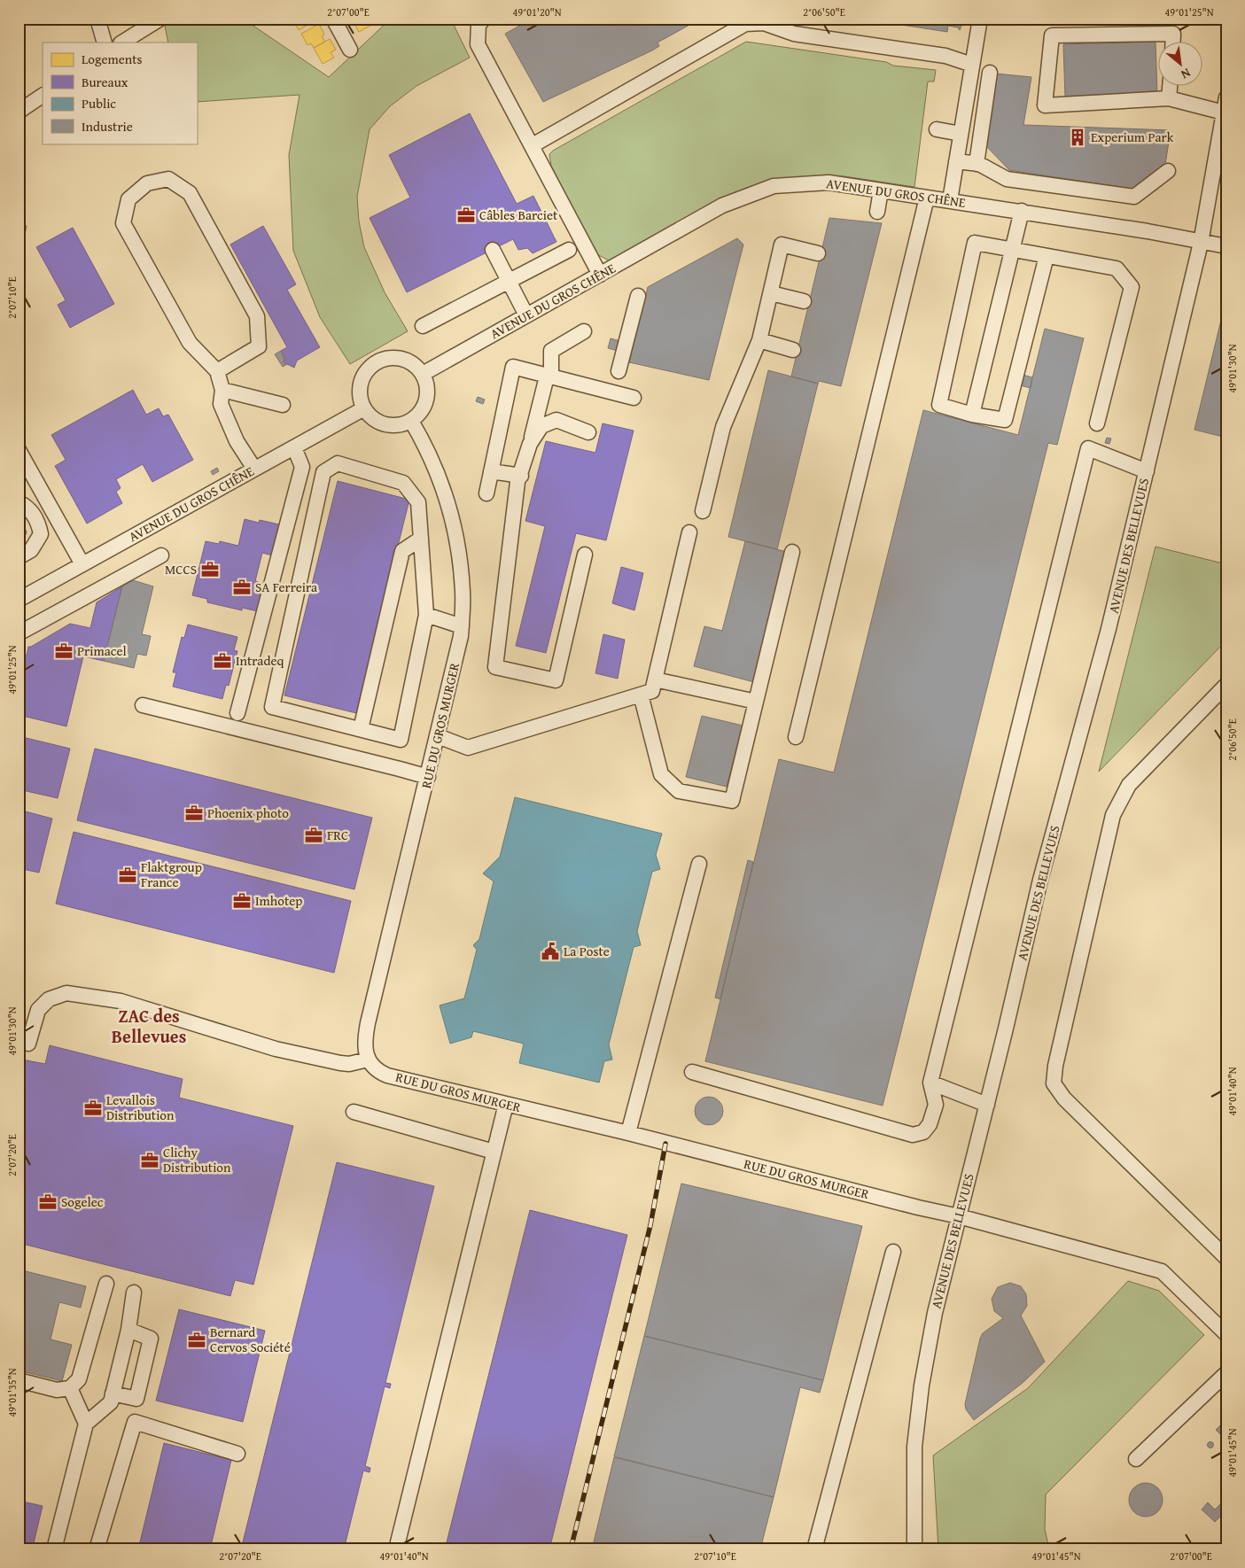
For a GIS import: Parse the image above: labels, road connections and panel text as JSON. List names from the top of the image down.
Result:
{
  "streets": {
    "street": ["AVENUE DU GROS CHÊNE", "AVENUE DES BELLEVUES", "RUE DU GROS MURGER"]
  },
  "crossings": [
    ["AVENUE DU GROS CHÊNE", "AVENUE DES BELLEVUES"],
    ["AVENUE DU GROS CHÊNE", "RUE DU GROS MURGER"],
    ["AVENUE DES BELLEVUES", "RUE DU GROS MURGER"]
  ],
  "districts": ["ZAC des Bellevues"],
  "places": {
    "building": ["Experium Park"],
    "office": [
      "Câbles Barciet",
      "MCCS",
      "SA Ferreira",
      "Primacel",
      "Intradeq",
      "Phoenix photo",
      "FRC",
      "Flaktgroup France",
      "Imhotep",
      "Levallois Distribution",
      "Clichy Distribution",
      "Sogelec",
      "Bernard Cervos Société"
    ],
    "public building": ["La Poste"]
  },
  "legend": [
    "Logements",
    "Bureaux",
    "Public",
    "Industrie"
  ],
  "north": "bottom right",
  "coordinates": [
    "2°07'00\"E",
    "49°01'20\"N",
    "2°06'50\"E",
    "49°01'25\"N",
    "2°07'10\"E",
    "49°01'30\"N",
    "49°01'40\"N",
    "2°07'20\"E",
    "49°01'35\"N",
    "49°01'45\"N"
  ]
}
